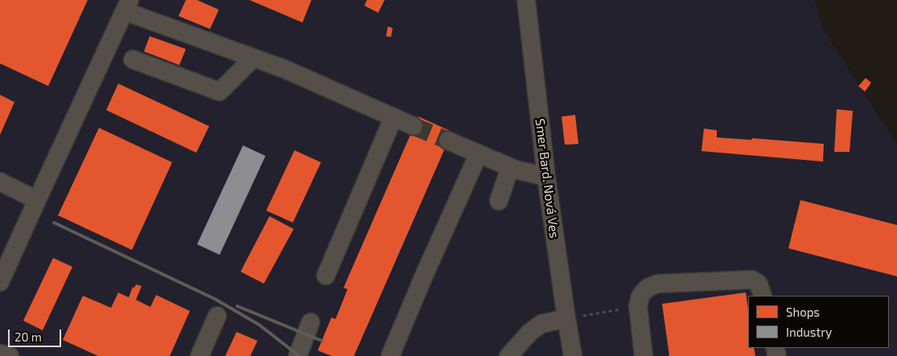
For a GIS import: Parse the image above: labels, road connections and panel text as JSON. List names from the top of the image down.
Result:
{
  "streets": {
    "street": ["Smer Bard. Nová Ves"]
  },
  "legend": ["Shops", "Industry"],
  "scale_bar": "20 m"
}
